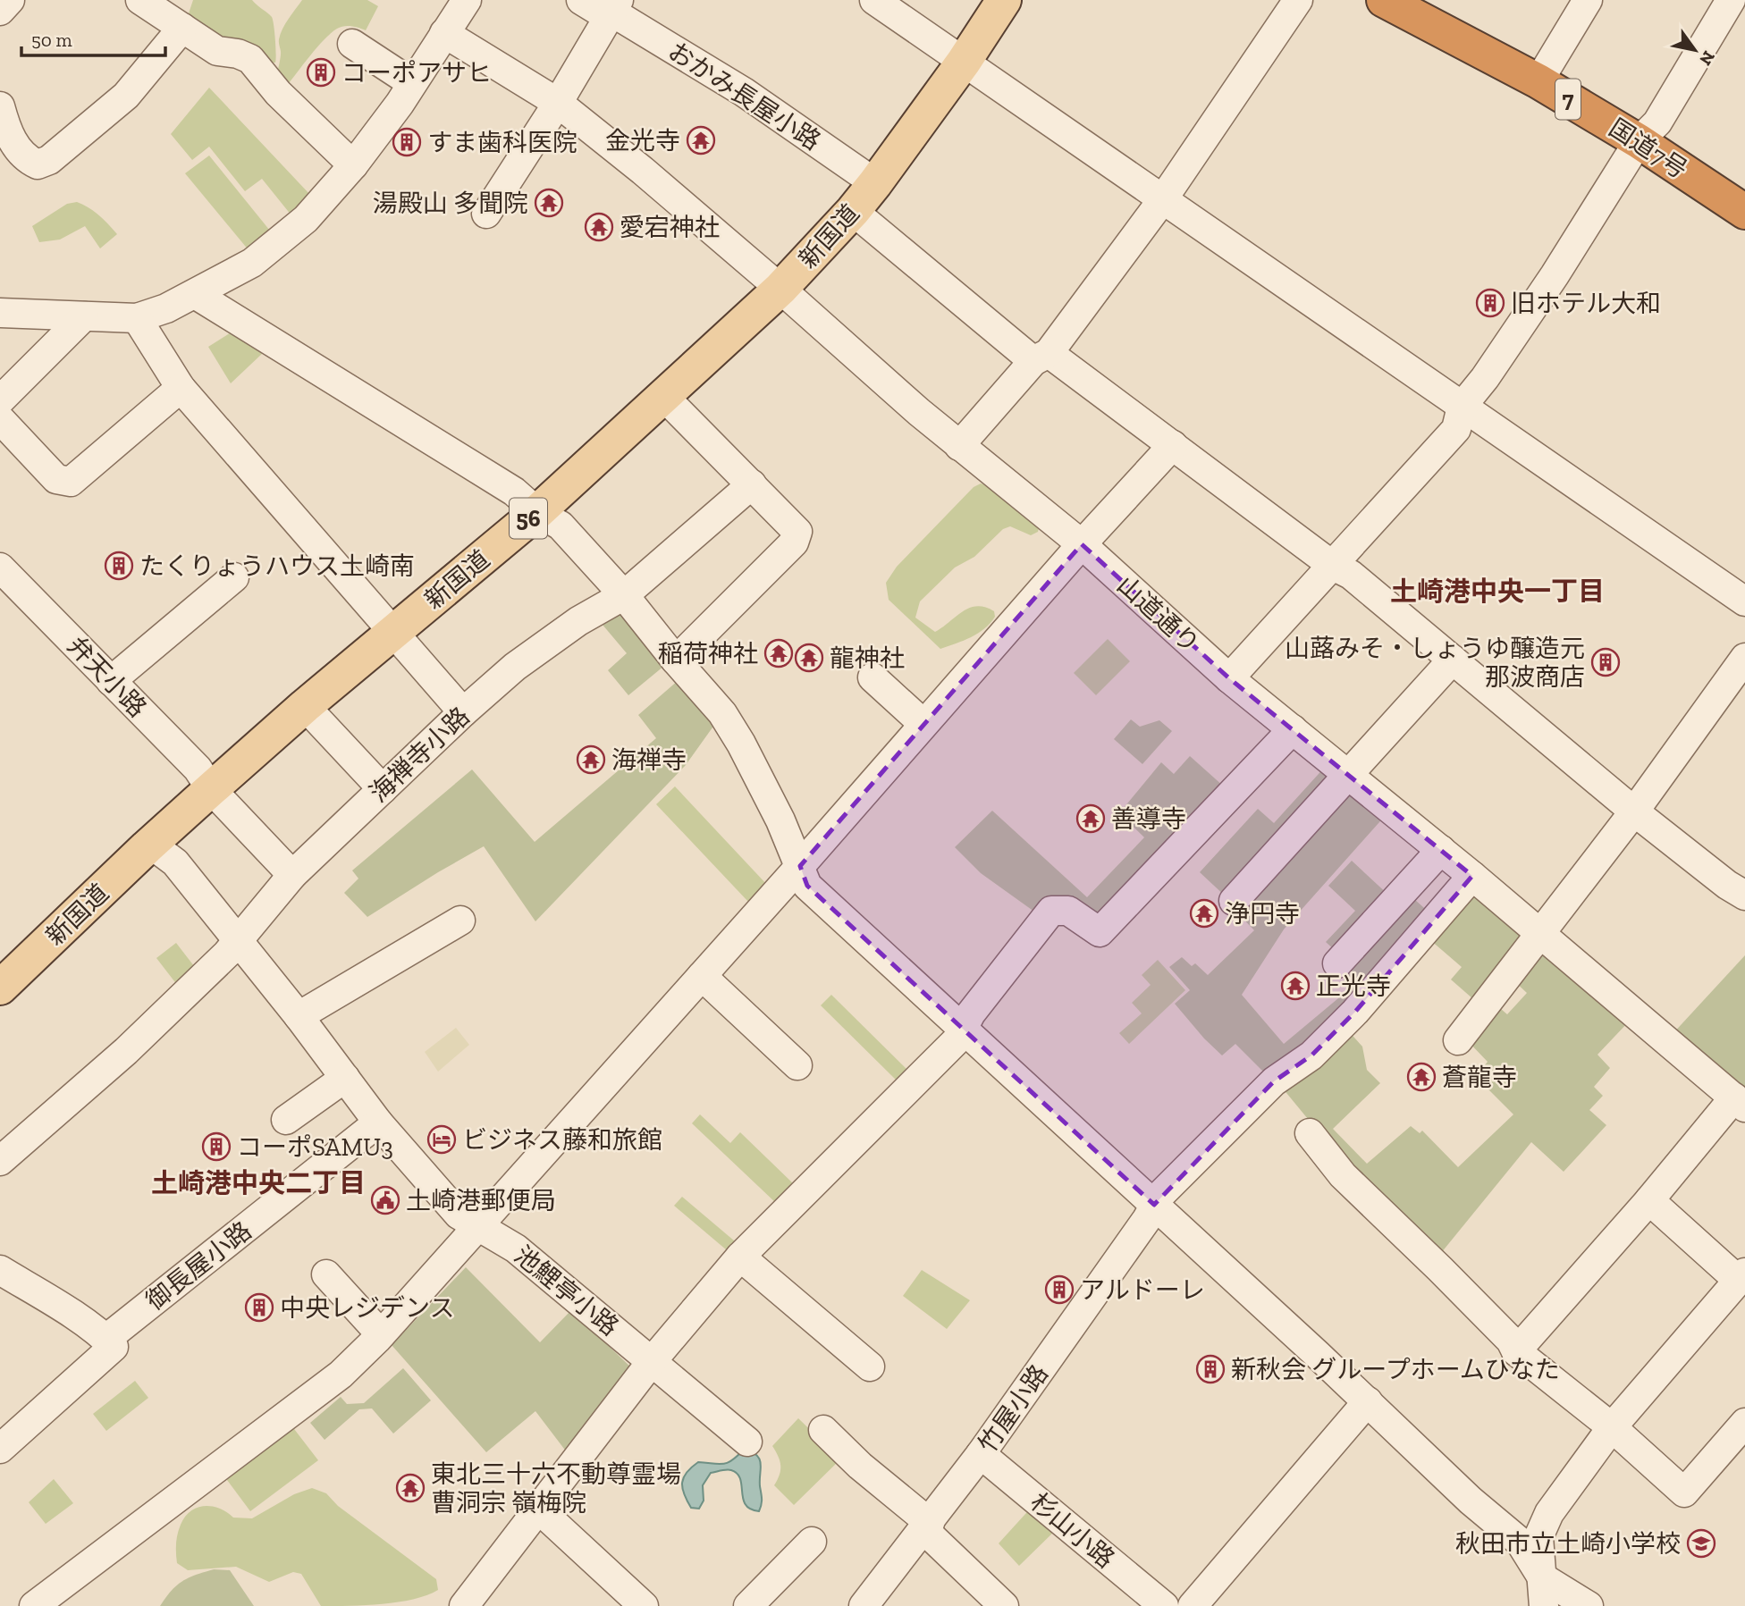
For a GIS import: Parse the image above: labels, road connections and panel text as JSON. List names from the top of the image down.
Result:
{
  "streets": {
    "highway": ["7", "国道7号"],
    "main road": ["新国道", "56"],
    "street": [
      "おかみ長屋小路",
      "山道通り",
      "弁天小路",
      "海禅寺小路",
      "御長屋小路",
      "池鯉亭小路",
      "竹屋小路",
      "杉山小路"
    ]
  },
  "crossings": [
    ["おかみ長屋小路", "新国道"],
    ["新国道", "山道通り"],
    ["新国道", "弁天小路"],
    ["新国道", "池鯉亭小路"],
    ["山道通り", "竹屋小路"],
    ["弁天小路", "海禅寺小路"],
    ["海禅寺小路", "池鯉亭小路"],
    ["御長屋小路", "池鯉亭小路"],
    ["竹屋小路", "杉山小路"]
  ],
  "districts": ["土崎港中央一丁目", "土崎港中央二丁目"],
  "places": {
    "building": [
      "コーポアサヒ",
      "すま歯科医院",
      "旧ホテル大和",
      "たくりょうハウス土崎南",
      "山蕗みそ・しょうゆ醸造元 那波商店",
      "コーポSAMU3",
      "アルドーレ",
      "中央レジデンス",
      "新秋会 グループホームひなた"
    ],
    "temple": [
      "金光寺",
      "湯殿山 多聞院",
      "愛宕神社",
      "稲荷神社",
      "龍神社",
      "海禅寺",
      "善導寺",
      "浄円寺",
      "正光寺",
      "蒼龍寺",
      "東北三十六不動尊霊場 曹洞宗 嶺梅院"
    ],
    "hotel": ["ビジネス藤和旅館"],
    "public building": ["土崎港郵便局"],
    "school or university": ["秋田市立土崎小学校"]
  },
  "scale_bar": "50 m",
  "north": "bottom right"
}
